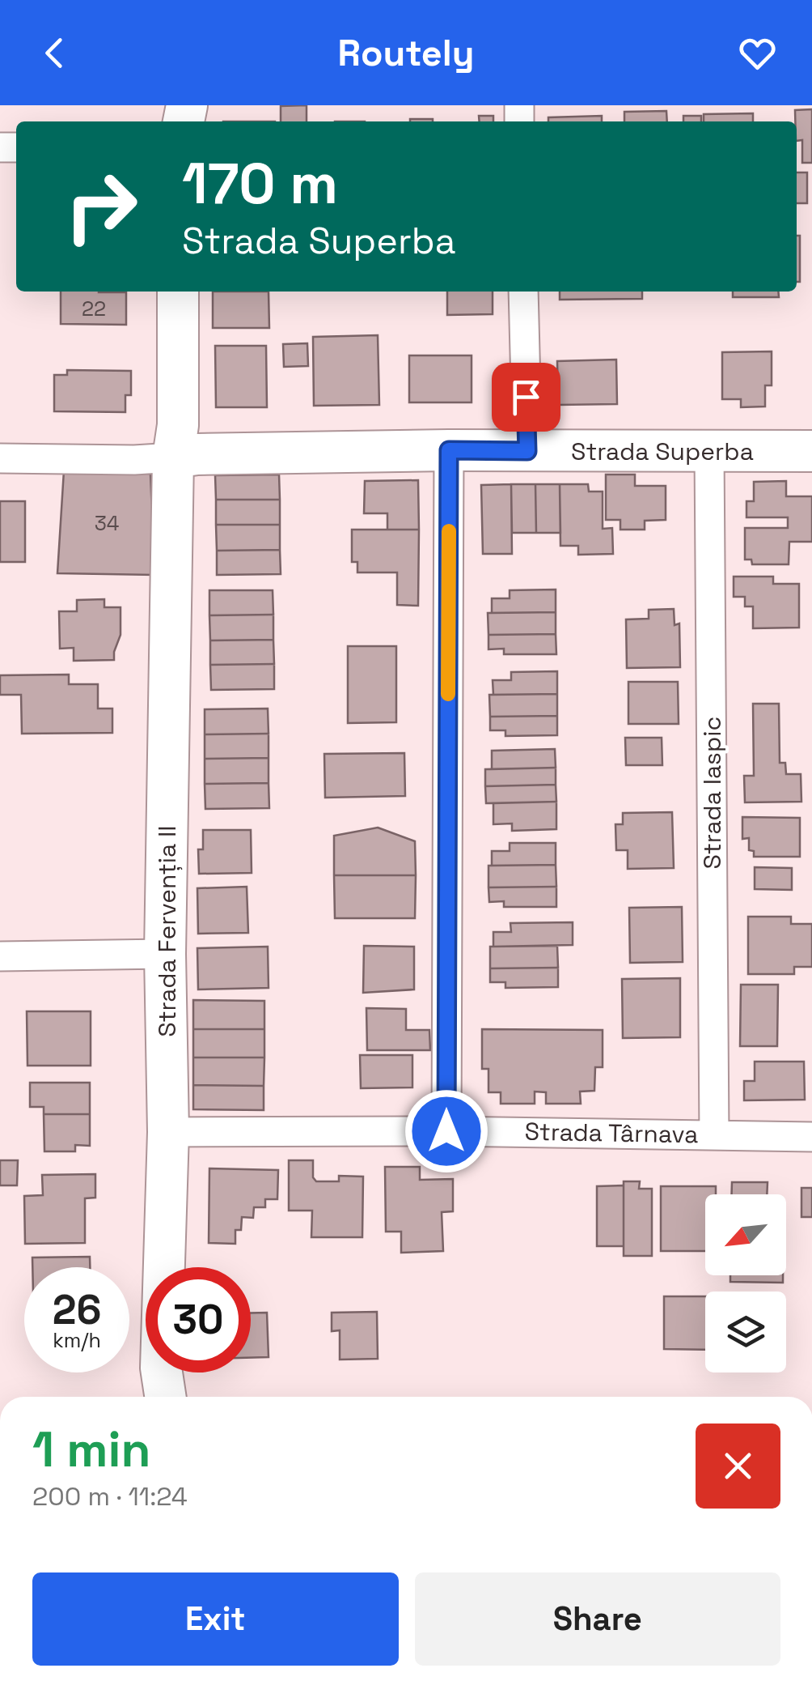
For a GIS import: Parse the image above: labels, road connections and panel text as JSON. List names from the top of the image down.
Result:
{
  "streets": {
    "street": [
      "Strada Superba",
      "Strada Iaspic",
      "Strada Fervenția II",
      "Strada Târnava"
    ]
  },
  "crossings": [
    ["Strada Superba", "Strada Iaspic"],
    ["Strada Superba", "Strada Fervenția II"],
    ["Strada Iaspic", "Strada Târnava"],
    ["Strada Fervenția II", "Strada Târnava"]
  ],
  "house_numbers": ["22", "34"],
  "north": "bottom left",
  "page": {
    "header": "Routely",
    "turn": ["170 m", "Strada Superba"],
    "speed": "26 km/h",
    "limit": "30",
    "heading": ["1 min", "200 m · 11:24"],
    "buttons": ["Exit", "Share"]
  }
}
